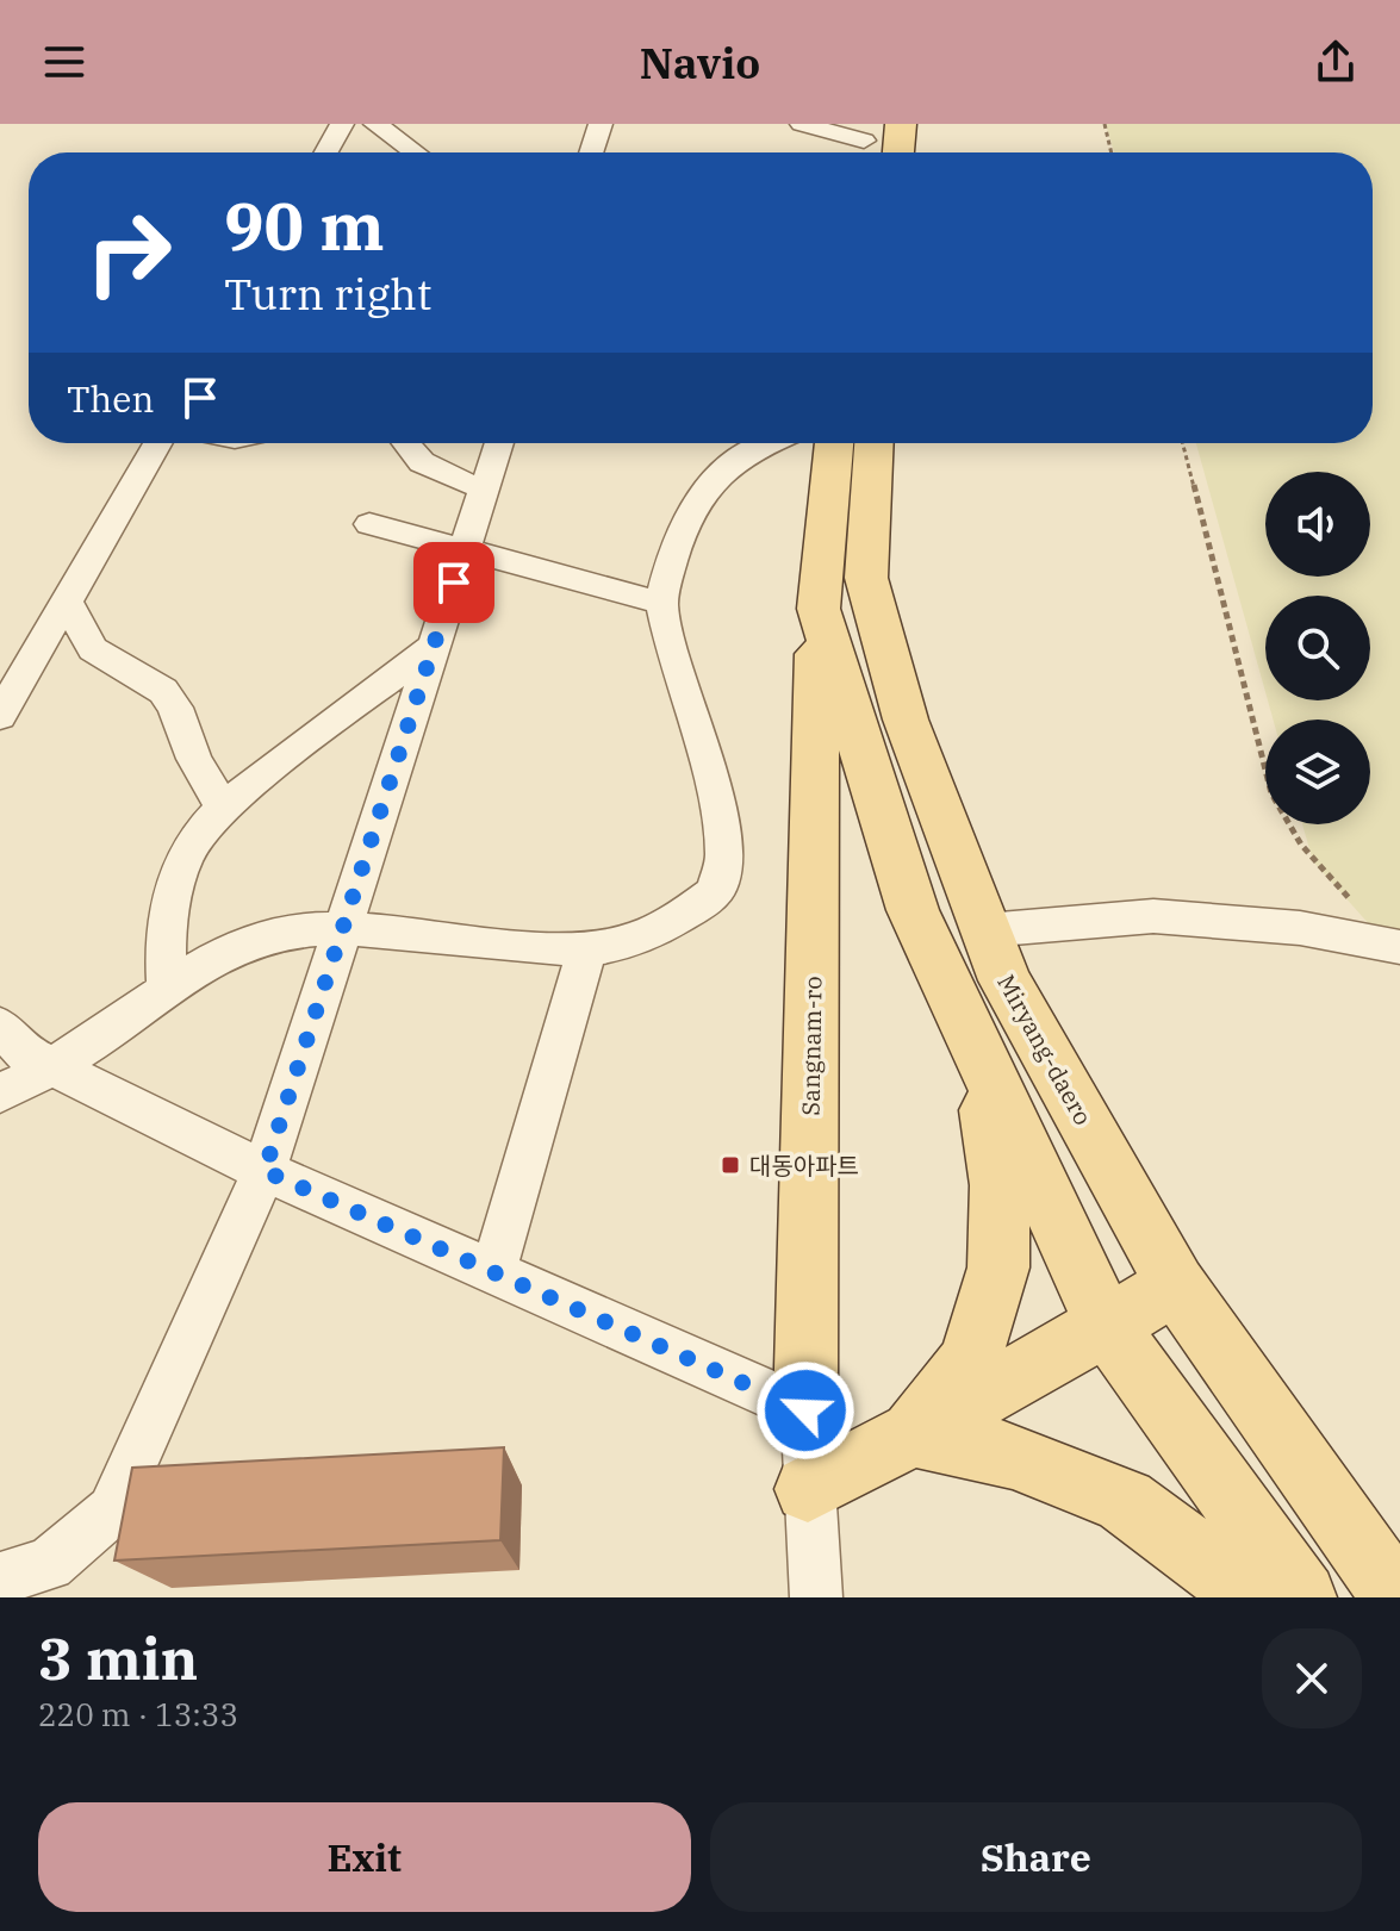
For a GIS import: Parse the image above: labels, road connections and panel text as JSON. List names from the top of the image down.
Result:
{
  "streets": {
    "main road": ["Sangnam-ro", "Miryang-daero"]
  },
  "places": {
    "transit": ["대동아파트"]
  },
  "page": {
    "header": "Navio",
    "turn": ["90 m", "Turn right"],
    "then": "Then",
    "heading": ["3 min", "220 m · 13:33"],
    "buttons": ["Exit", "Share"]
  }
}
